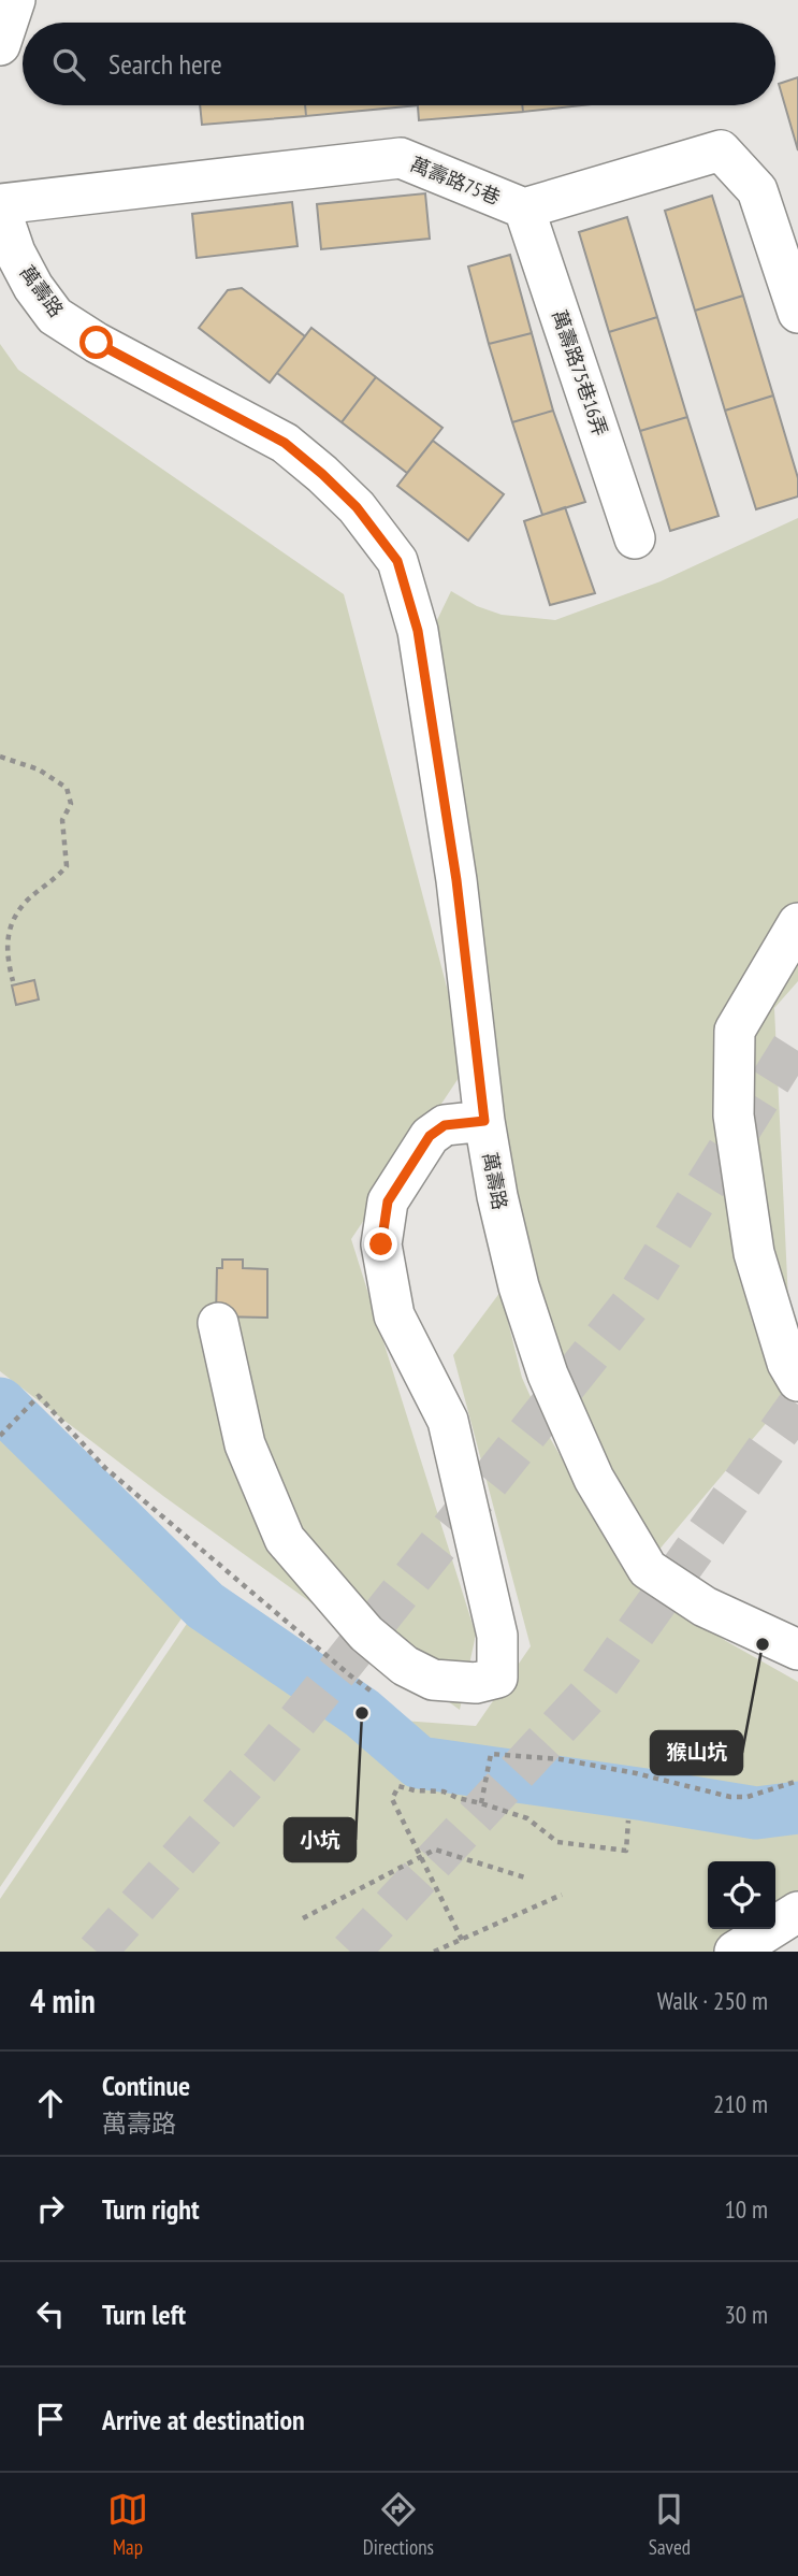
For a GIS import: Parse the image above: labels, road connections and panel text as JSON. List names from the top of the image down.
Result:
{
  "streets": {
    "street": ["萬壽路75巷", "萬壽路", "萬壽路75巷16弄"]
  },
  "crossings": [
    ["萬壽路75巷", "萬壽路"],
    ["萬壽路75巷", "萬壽路75巷16弄"]
  ],
  "places": ["猴山坑", "小坑"],
  "page": {
    "search": "Search here",
    "heading": ["4 min", "Walk · 250 m"],
    "list": [
      ["Continue", "萬壽路", "210 m"],
      ["Turn right", "10 m"],
      ["Turn left", "30 m"],
      "Arrive at destination"
    ],
    "nav": ["Map", "Directions", "Saved"]
  }
}
